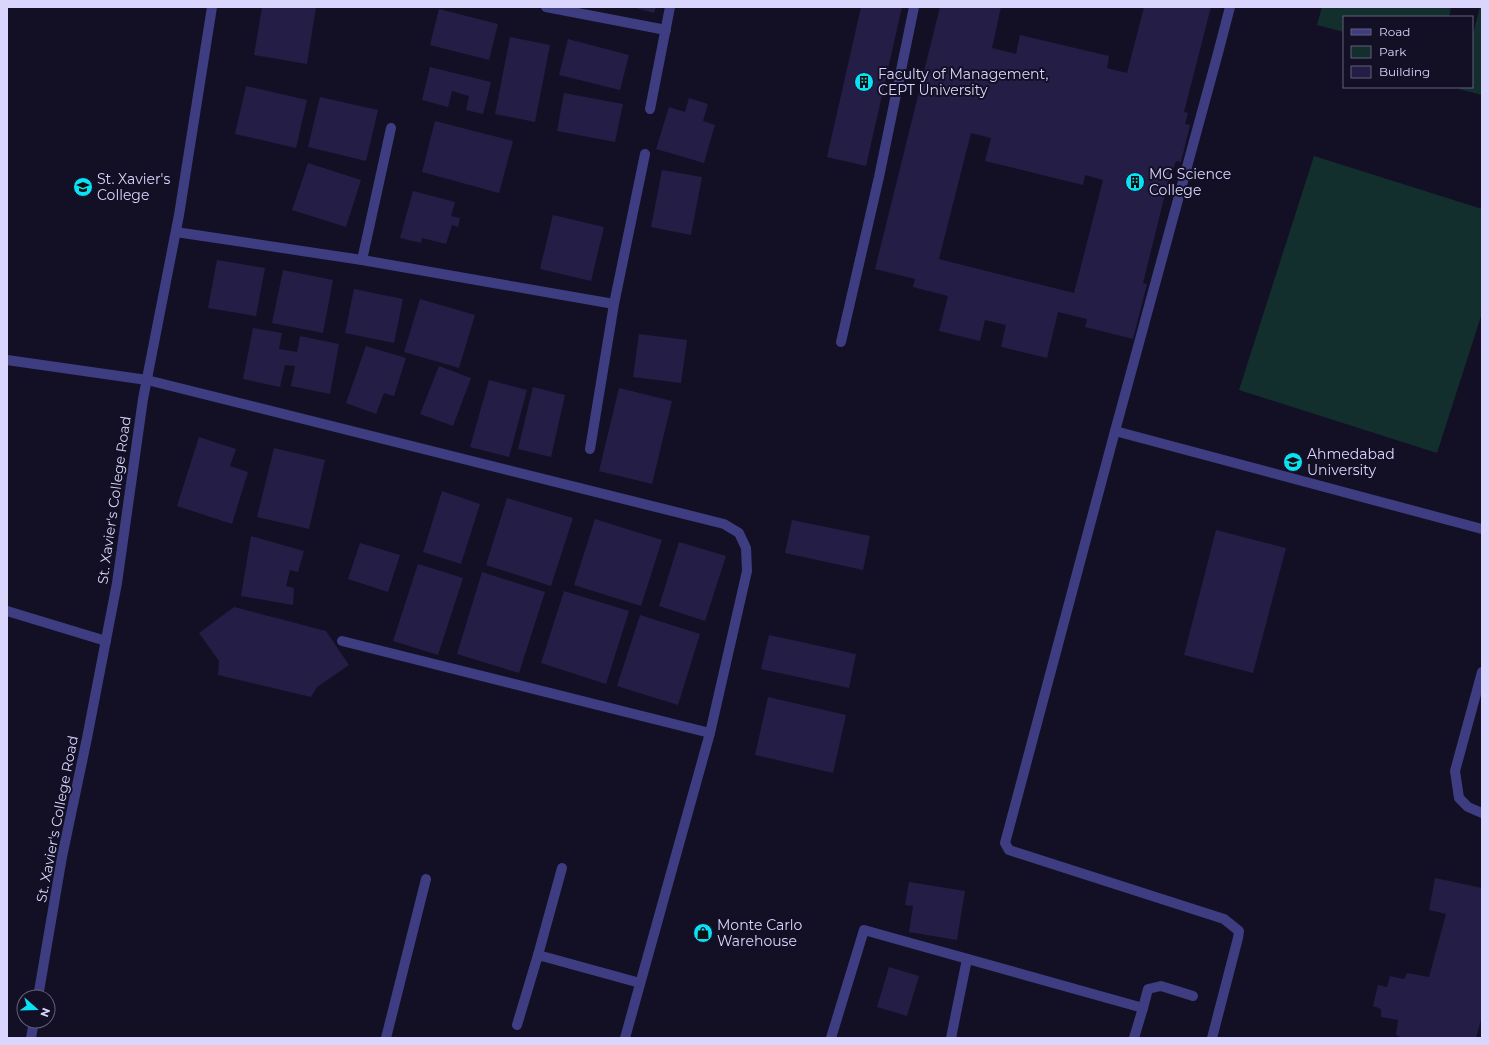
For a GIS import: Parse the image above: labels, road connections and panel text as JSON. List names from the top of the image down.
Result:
{
  "streets": {
    "street": ["St. Xavier's College Road"]
  },
  "places": {
    "building": ["Faculty of Management, CEPT University", "MG Science College"],
    "school or university": ["St. Xavier's College", "Ahmedabad University"],
    "shop": ["Monte Carlo Warehouse"]
  },
  "legend": ["Road", "Park", "Building"],
  "north": "right"
}
